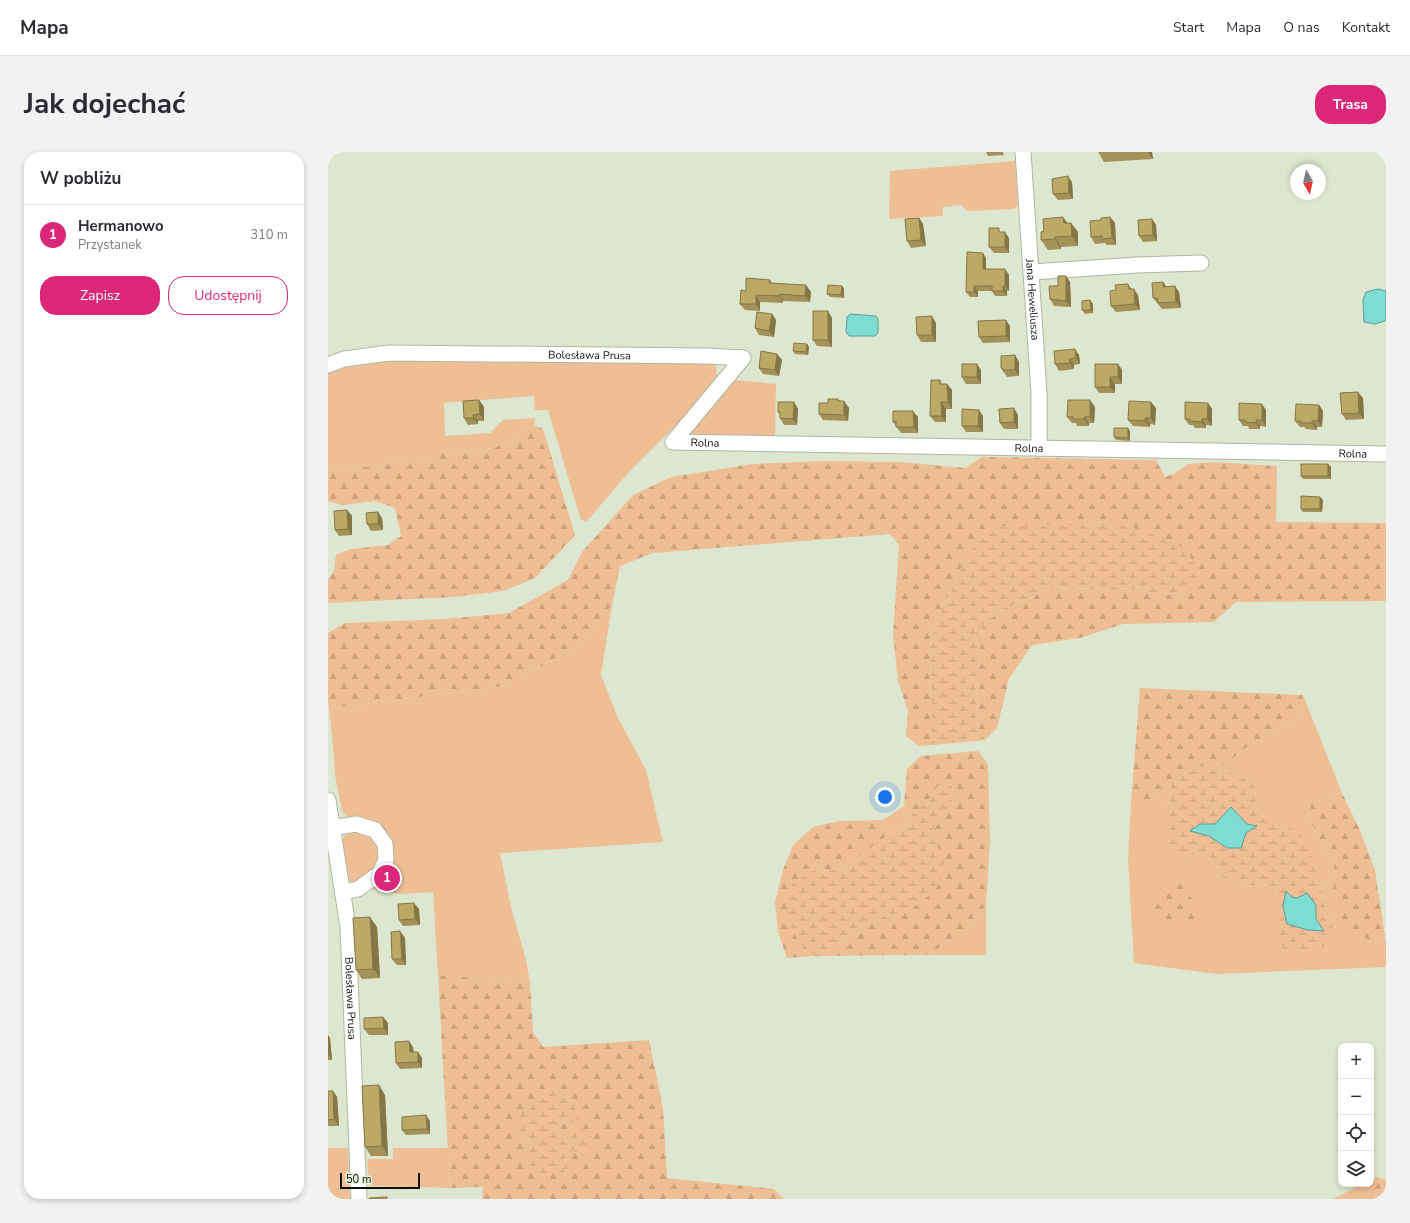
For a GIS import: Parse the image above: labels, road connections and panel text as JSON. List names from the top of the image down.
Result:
{
  "streets": {
    "street": ["Jana Heweliusza", "Bolesława Prusa", "Rolna"]
  },
  "crossings": [
    ["Jana Heweliusza", "Rolna"],
    ["Bolesława Prusa", "Rolna"]
  ],
  "scale_bar": "50 m",
  "north": "bottom",
  "page": {
    "header": "Mapa",
    "nav": [
      "Start",
      "Mapa",
      "O nas",
      "Kontakt"
    ],
    "title": "Jak dojechać",
    "buttons": [
      "Trasa",
      ["Zapisz", "Udostępnij"]
    ],
    "heading": "W pobliżu",
    "list": [
      {
        "mark": "1",
        "name": "Hermanowo",
        "note": "Przystanek",
        "value": "310 m"
      }
    ],
    "pins": "1",
    "map_buttons": ["+", "−"],
    "scale": "50 m"
  }
}
